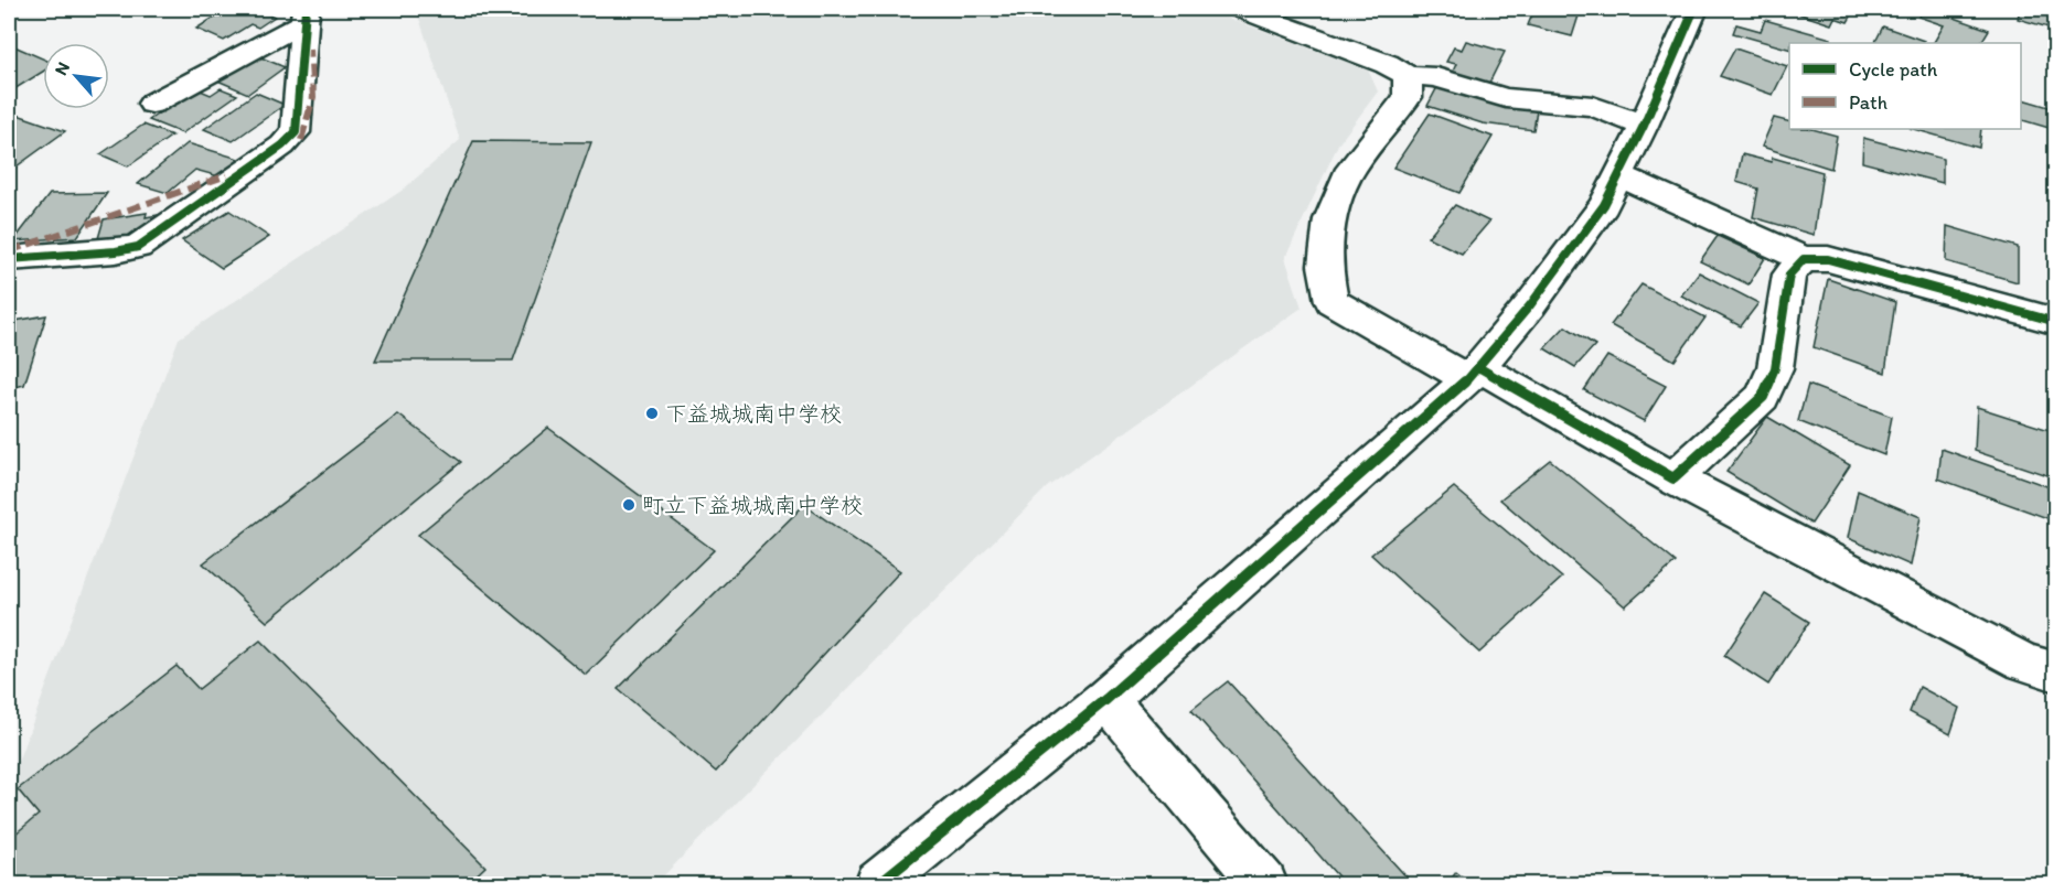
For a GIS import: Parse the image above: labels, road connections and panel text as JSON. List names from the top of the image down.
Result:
{
  "places": ["下益城城南中学校", "町立下益城城南中学校"],
  "legend": ["Cycle path", "Path"],
  "north": "top left"
}
